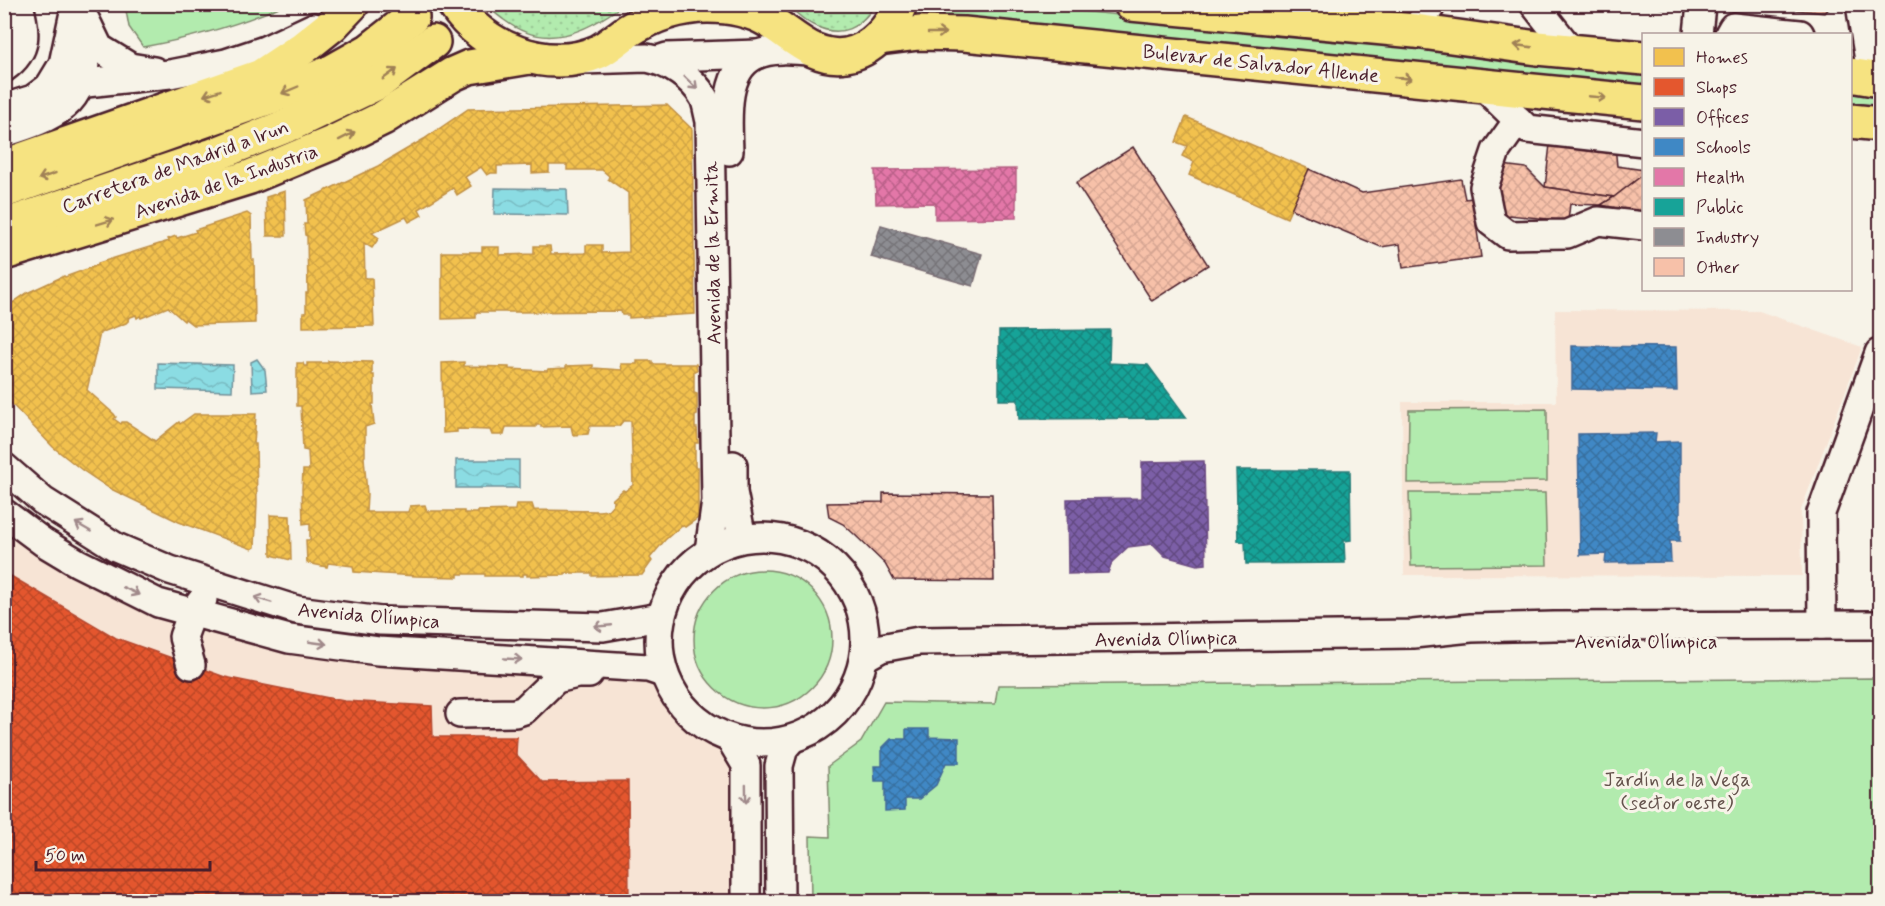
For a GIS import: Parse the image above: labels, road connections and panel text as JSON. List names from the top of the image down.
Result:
{
  "streets": {
    "main road": ["Bulevar de Salvador Allende", "Carretera de Madrid a Irun", "Avenida de la Industria"],
    "street": ["Avenida de la Ermita", "Avenida Olímpica"]
  },
  "crossings": [
    ["Avenida de la Ermita", "Avenida Olímpica"]
  ],
  "parks": ["Jardín de la Vega (sector oeste)"],
  "legend": [
    "Homes",
    "Shops",
    "Offices",
    "Schools",
    "Health",
    "Public",
    "Industry",
    "Other"
  ],
  "scale_bar": "50 m"
}
